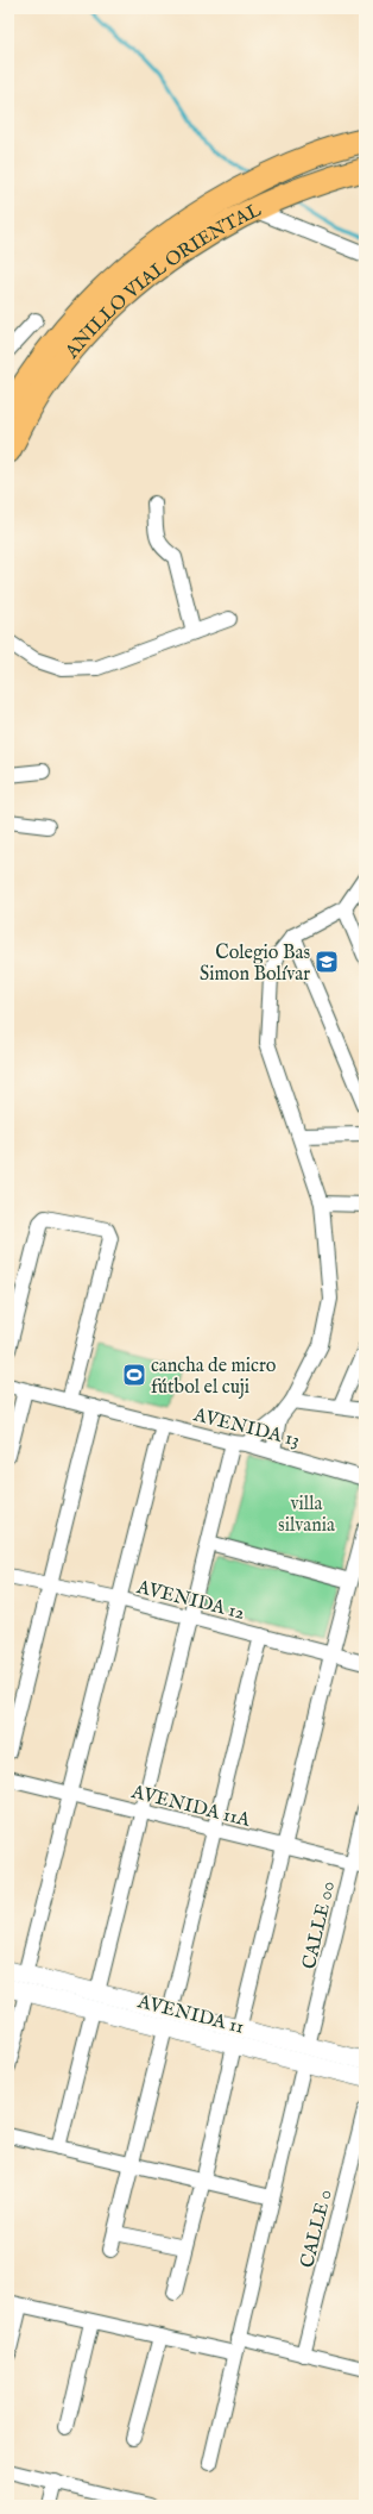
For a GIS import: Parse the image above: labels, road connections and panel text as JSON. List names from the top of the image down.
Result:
{
  "streets": {
    "highway": ["ANILLO VIAL ORIENTAL"],
    "street": [
      "AVENIDA 13",
      "AVENIDA 12",
      "AVENIDA 11A",
      "CALLE 00",
      "AVENIDA 11",
      "CALLE 0"
    ]
  },
  "crossings": [
    ["AVENIDA 11A", "CALLE 00"],
    ["CALLE 00", "AVENIDA 11"]
  ],
  "parks": ["villa silvania"],
  "places": {
    "school or university": ["Colegio Bas Simon Bolívar"],
    "sports": ["cancha de micro fútbol el cuji"]
  }
}
